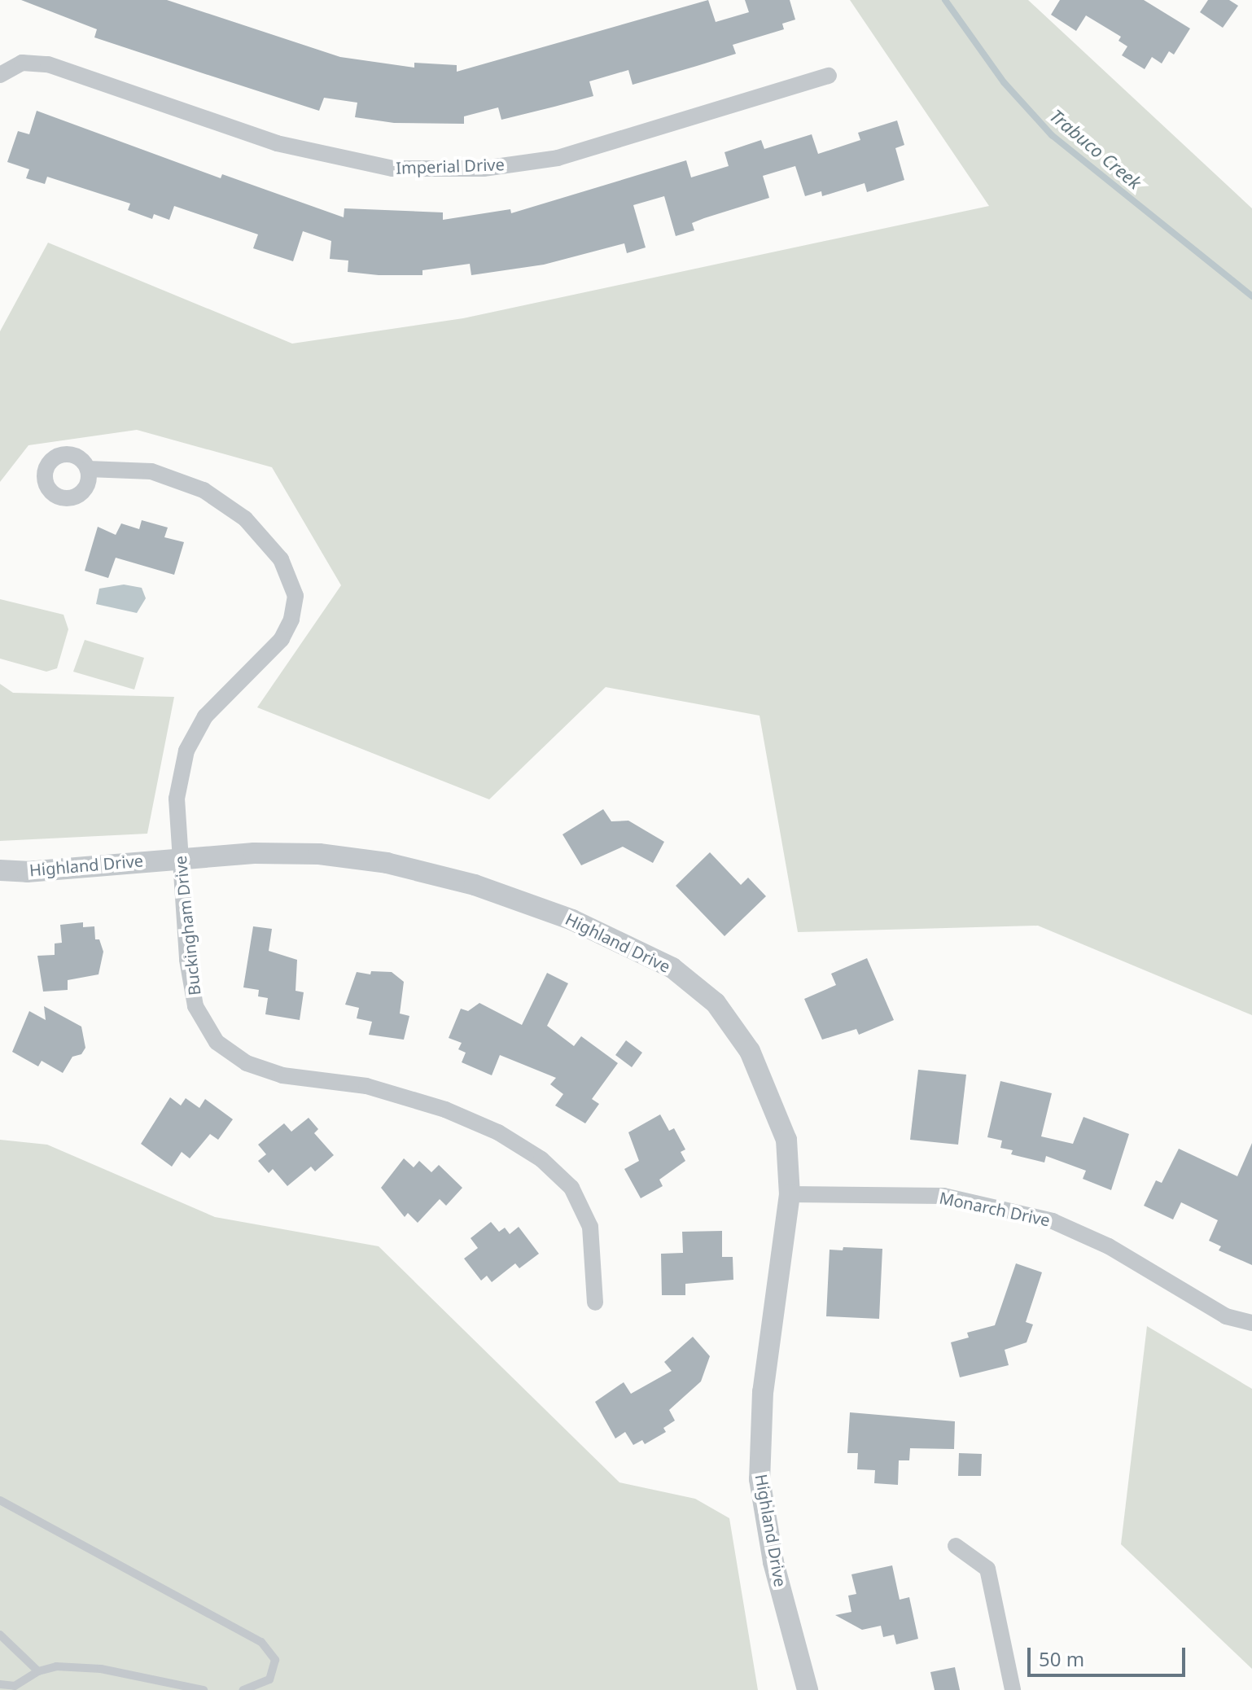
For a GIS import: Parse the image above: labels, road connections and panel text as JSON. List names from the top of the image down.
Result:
{
  "streets": {
    "street": [
      "Imperial Drive",
      "Highland Drive",
      "Buckingham Drive",
      "Monarch Drive"
    ]
  },
  "crossings": [
    ["Highland Drive", "Buckingham Drive"],
    ["Highland Drive", "Monarch Drive"]
  ],
  "water": ["Trabuco Creek"],
  "scale_bar": "50 m"
}
